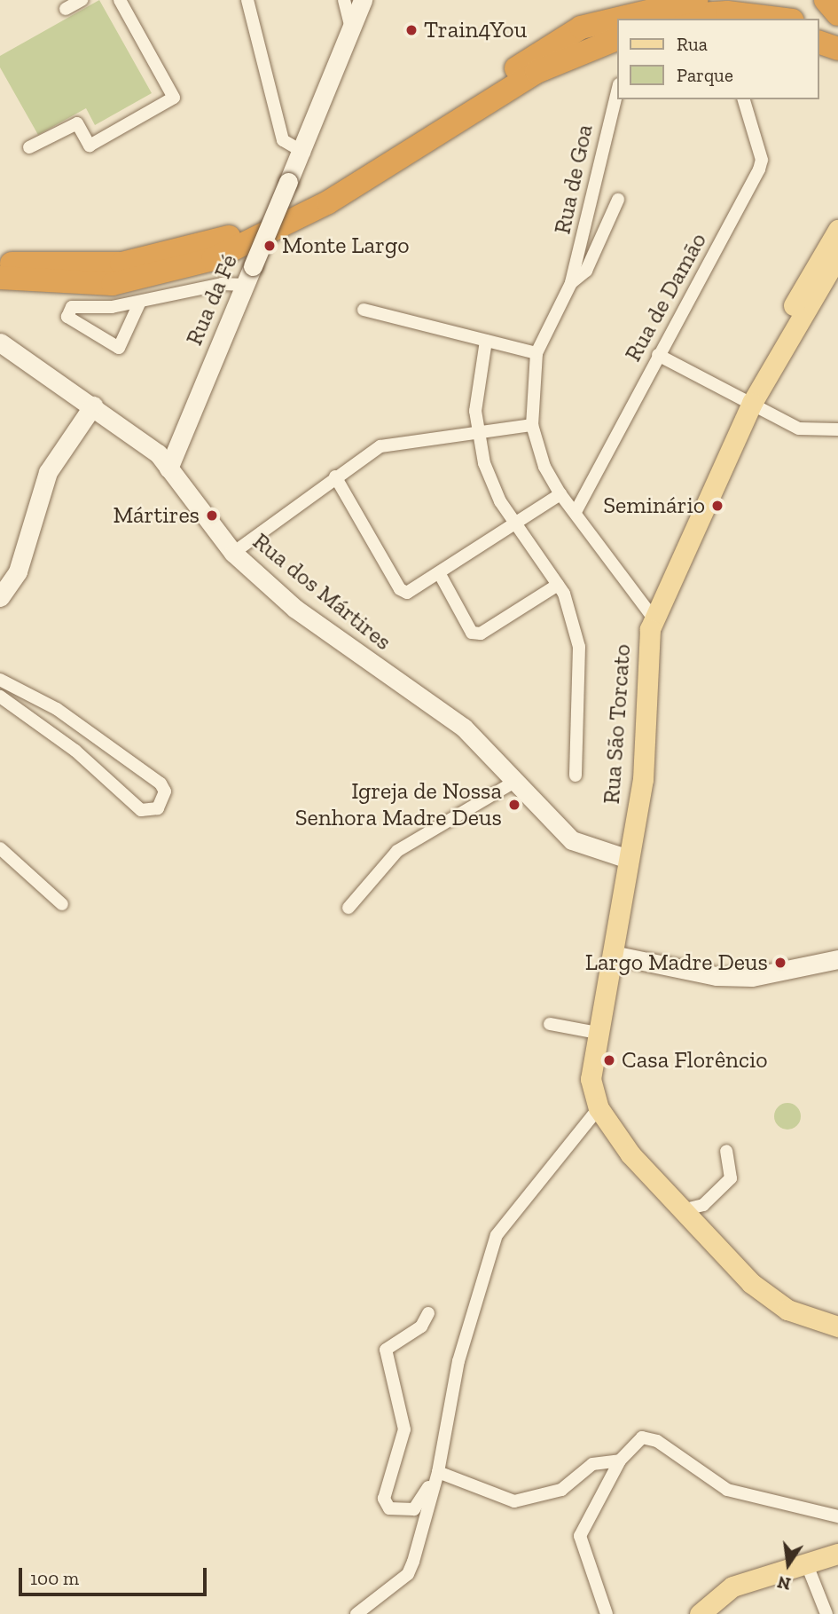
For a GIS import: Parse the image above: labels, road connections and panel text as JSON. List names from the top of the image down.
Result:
{
  "streets": {
    "main road": ["Rua São Torcato"],
    "street": [
      "Rua de Goa",
      "Rua de Damão",
      "Rua da Fé",
      "Rua dos Mártires"
    ]
  },
  "crossings": [
    ["Rua de Goa", "Rua de Damão"],
    ["Rua de Goa", "Rua São Torcato"],
    ["Rua da Fé", "Rua dos Mártires"],
    ["Rua dos Mártires", "Rua São Torcato"]
  ],
  "places": [
    "Train4You",
    "Monte Largo",
    "Seminário",
    "Mártires",
    "Igreja de Nossa Senhora Madre Deus",
    "Largo Madre Deus",
    "Casa Florêncio"
  ],
  "legend": ["Rua", "Parque"],
  "scale_bar": "100 m",
  "north": "bottom"
}
